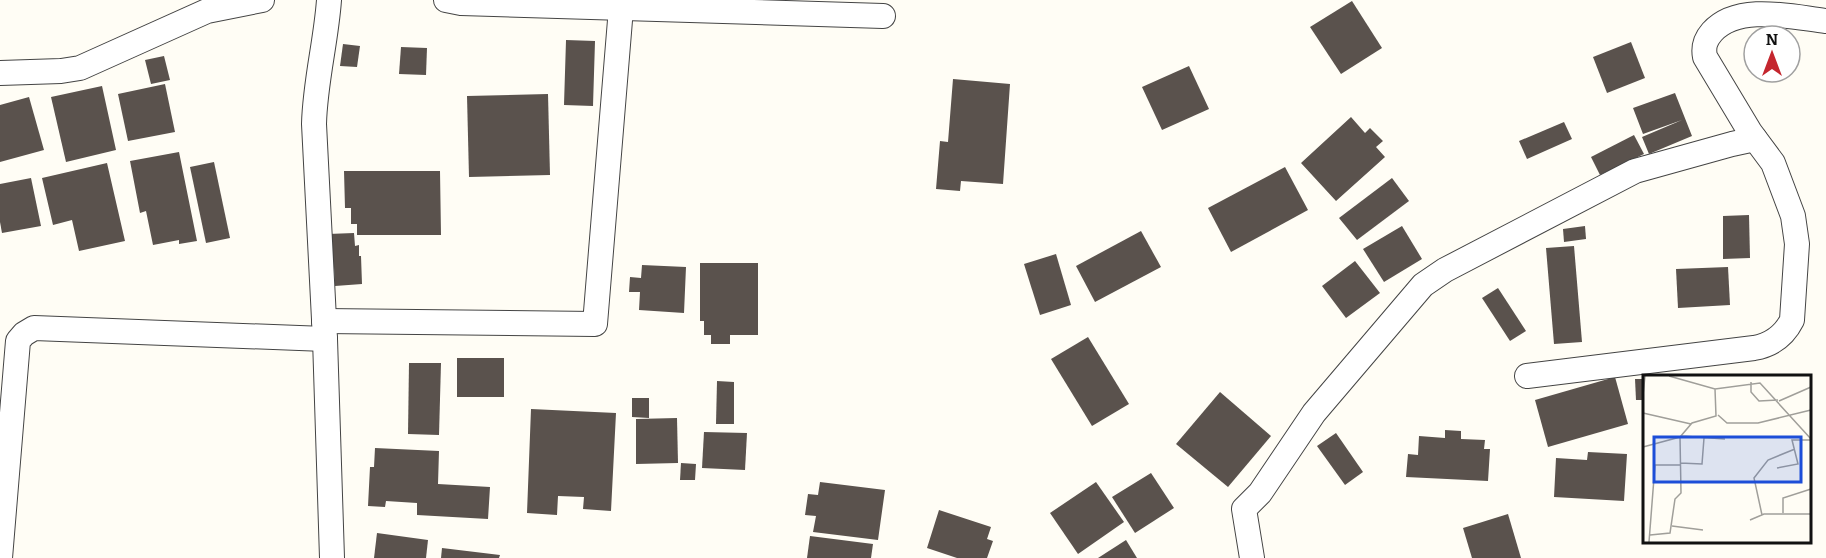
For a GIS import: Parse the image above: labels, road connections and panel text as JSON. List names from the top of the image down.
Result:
{
  "north": "top"
}
